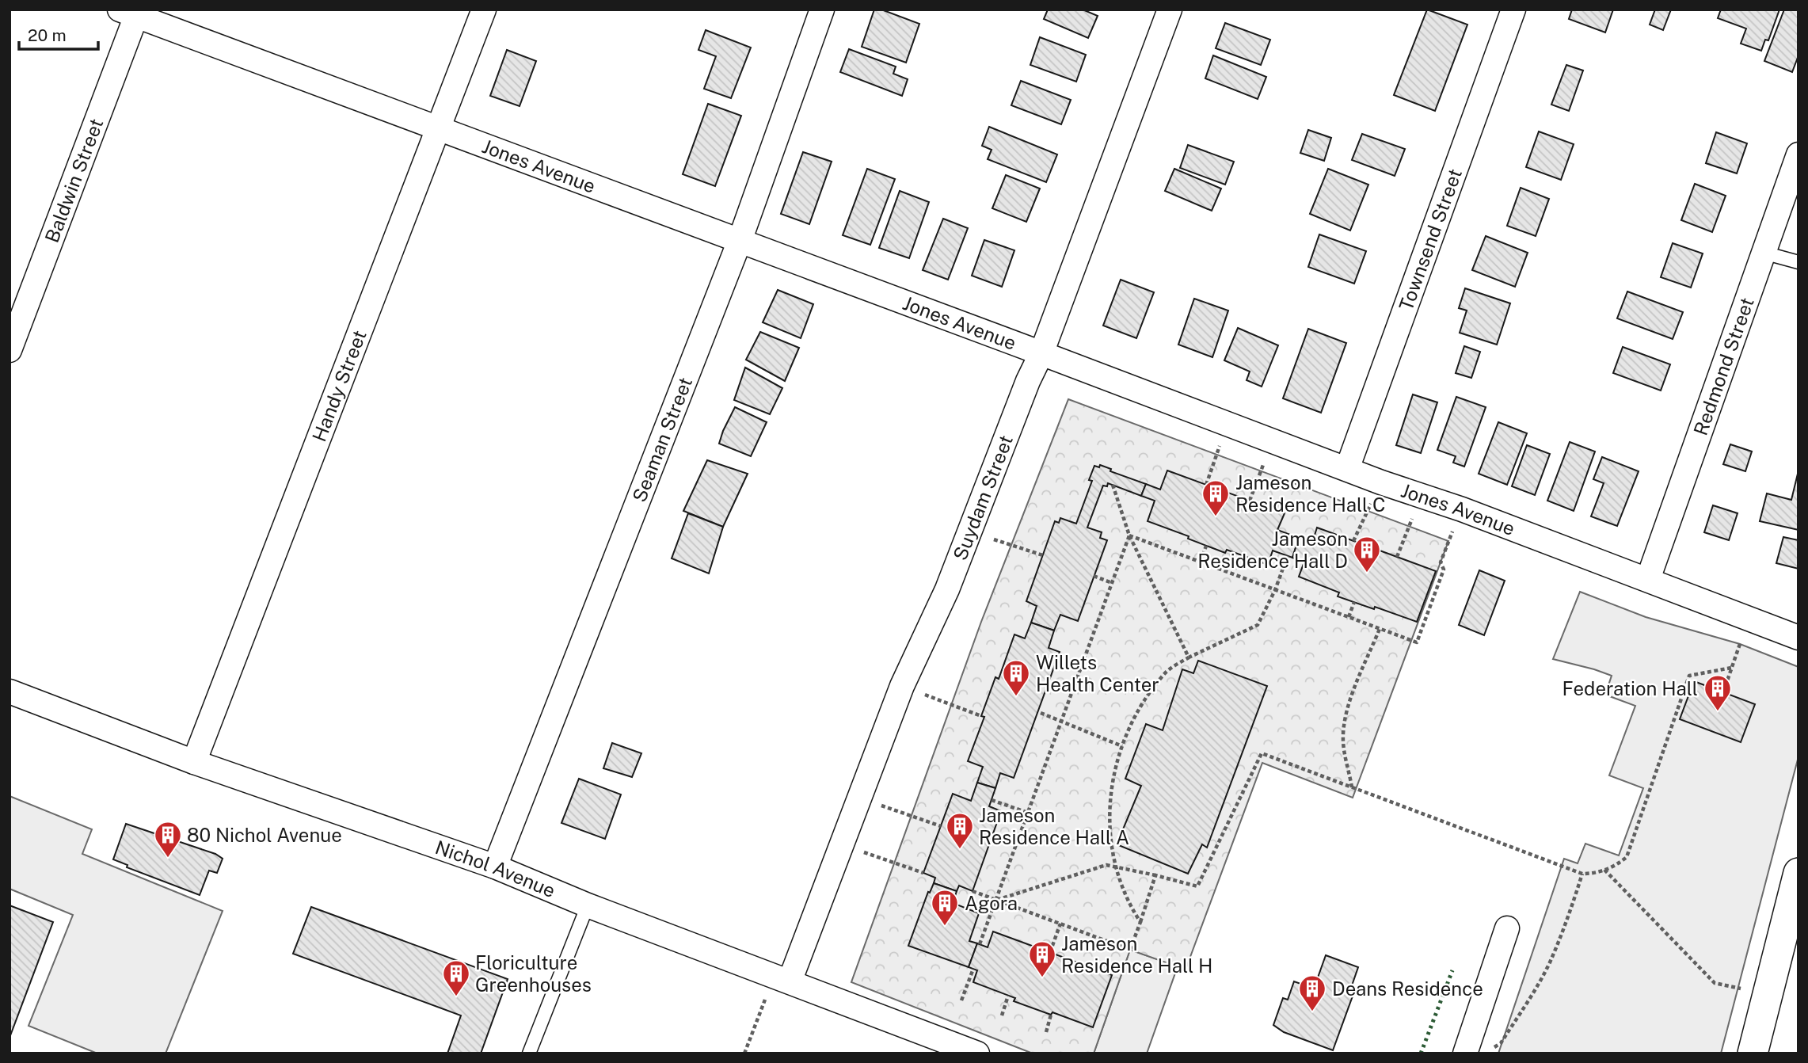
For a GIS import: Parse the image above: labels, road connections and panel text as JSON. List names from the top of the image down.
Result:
{
  "streets": {
    "street": [
      "Jones Avenue",
      "Baldwin Street",
      "Townsend Street",
      "Redmond Street",
      "Handy Street",
      "Seaman Street",
      "Suydam Street",
      "Nichol Avenue"
    ]
  },
  "crossings": [
    ["Jones Avenue", "Baldwin Street"],
    ["Jones Avenue", "Townsend Street"],
    ["Jones Avenue", "Redmond Street"],
    ["Jones Avenue", "Handy Street"],
    ["Jones Avenue", "Seaman Street"],
    ["Jones Avenue", "Suydam Street"],
    ["Handy Street", "Nichol Avenue"],
    ["Seaman Street", "Nichol Avenue"],
    ["Suydam Street", "Nichol Avenue"]
  ],
  "places": {
    "building": [
      "Jameson Residence Hall C",
      "Jameson Residence Hall D",
      "Willets Health Center",
      "Federation Hall",
      "Jameson Residence Hall A",
      "80 Nichol Avenue",
      "Agora",
      "Jameson Residence Hall H",
      "Floriculture Greenhouses",
      "Deans Residence"
    ]
  },
  "scale_bar": "20 m"
}
